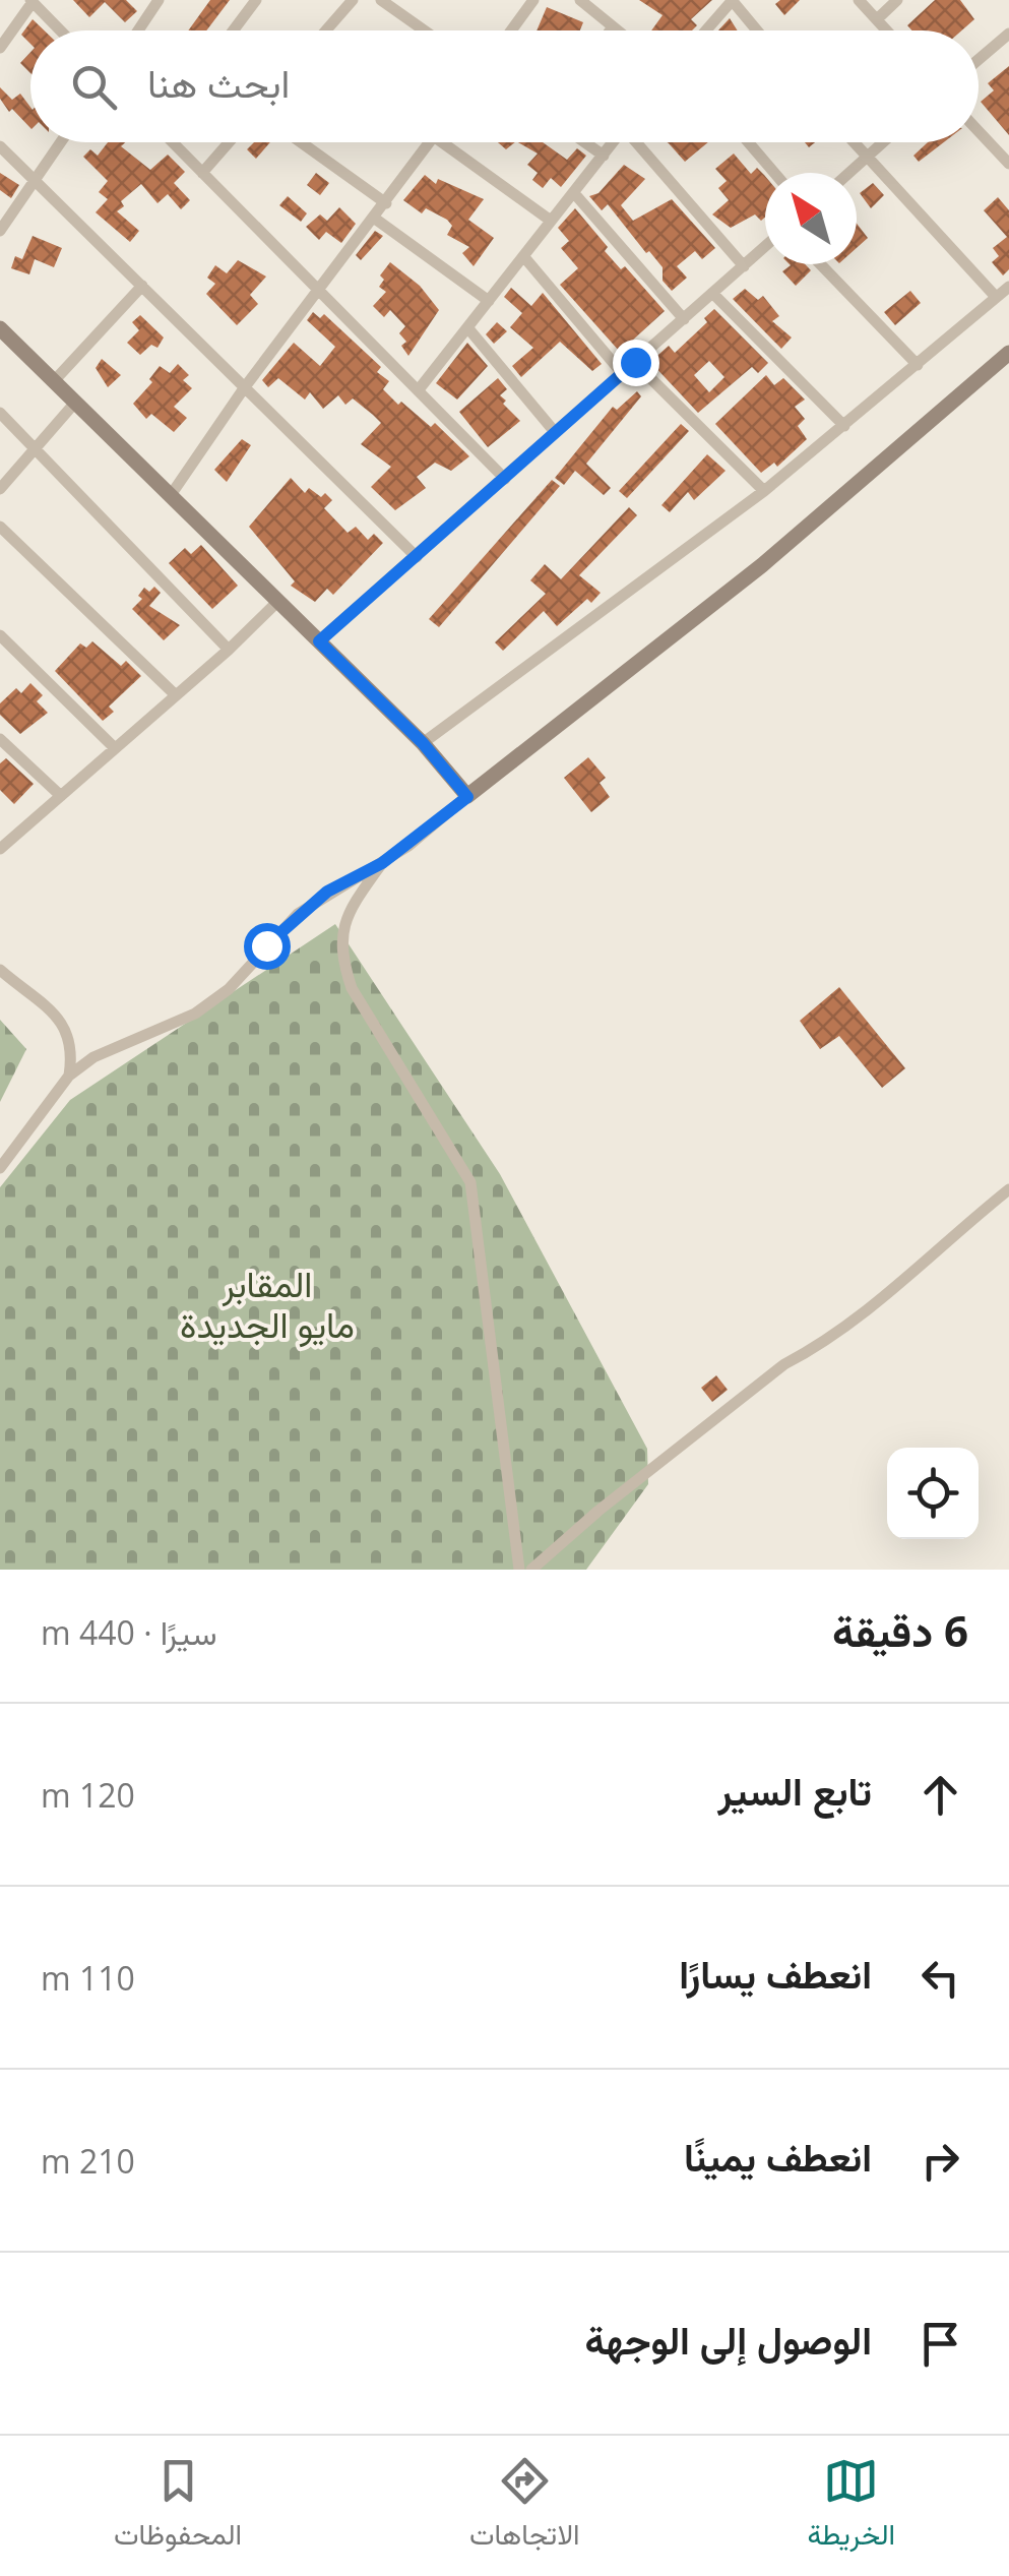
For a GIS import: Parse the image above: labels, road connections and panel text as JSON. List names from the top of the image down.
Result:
{
  "parks": ["المقابر مايو الجديدة"],
  "north": "top left",
  "page": {
    "search": "ابحث هنا",
    "heading": ["6 دقيقة", "سيرًا · 440 m"],
    "list": [
      ["تابع السير", "120 m"],
      ["انعطف يسارًا", "110 m"],
      ["انعطف يمينًا", "210 m"],
      "الوصول إلى الوجهة"
    ],
    "nav": ["الخريطة", "الاتجاهات", "المحفوظات"]
  }
}
